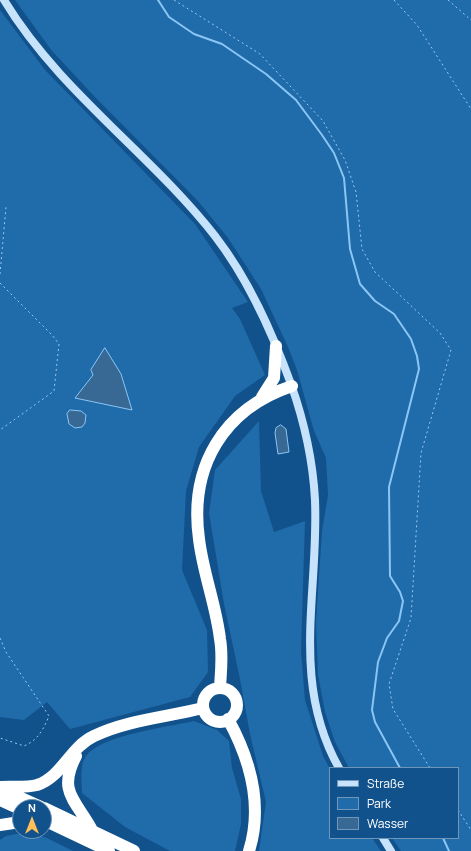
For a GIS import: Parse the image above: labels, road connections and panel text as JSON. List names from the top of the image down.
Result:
{
  "legend": ["Straße", "Park", "Wasser"],
  "north": "top"
}
